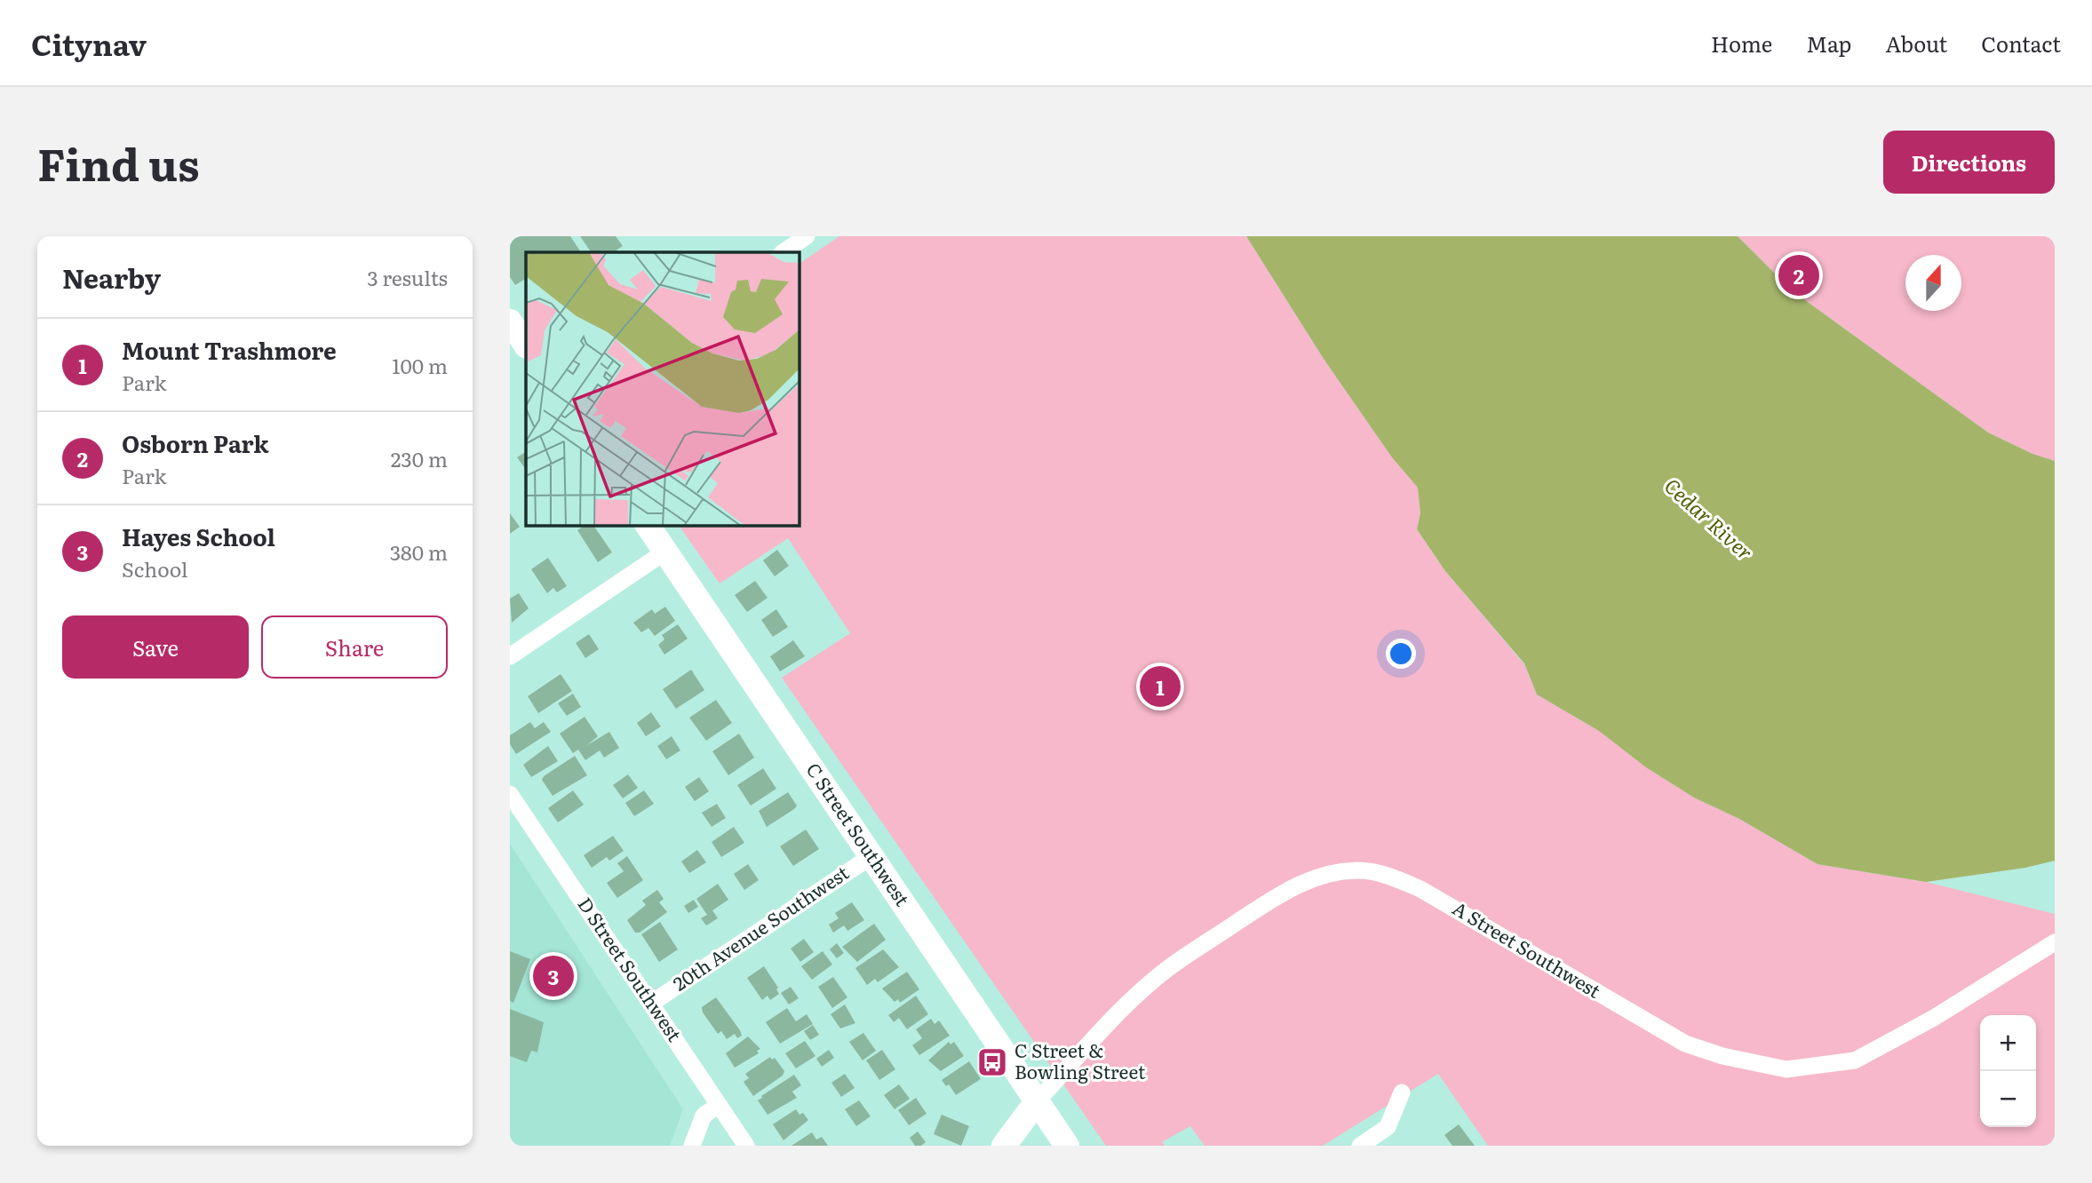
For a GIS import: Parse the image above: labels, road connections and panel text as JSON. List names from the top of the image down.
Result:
{
  "streets": {
    "main road": ["C Street Southwest"],
    "street": ["20th Avenue Southwest", "A Street Southwest", "D Street Southwest"]
  },
  "crossings": [
    ["C Street Southwest", "20th Avenue Southwest"],
    ["C Street Southwest", "A Street Southwest"],
    ["20th Avenue Southwest", "D Street Southwest"]
  ],
  "water": ["Cedar River"],
  "places": {
    "bus stop": ["C Street & Bowling Street"]
  },
  "north": "top",
  "page": {
    "header": "Citynav",
    "nav": [
      "Home",
      "Map",
      "About",
      "Contact"
    ],
    "title": "Find us",
    "buttons": [
      "Directions",
      ["Save", "Share"]
    ],
    "heading": ["Nearby", "3 results"],
    "pins": ["2", "1", "3"],
    "list": [
      {
        "mark": "1",
        "name": "Mount Trashmore",
        "note": "Park",
        "value": "100 m"
      },
      {
        "mark": "2",
        "name": "Osborn Park",
        "note": "Park",
        "value": "230 m"
      },
      {
        "mark": "3",
        "name": "Hayes School",
        "note": "School",
        "value": "380 m"
      }
    ],
    "map_buttons": ["+", "−"]
  }
}
